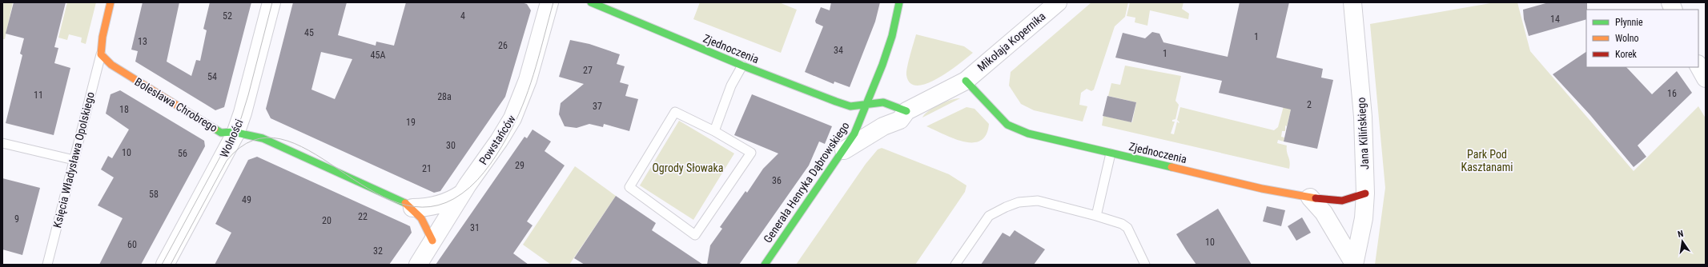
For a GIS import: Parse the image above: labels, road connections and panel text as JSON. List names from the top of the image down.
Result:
{
  "streets": {
    "street": [
      "Mikołaja Kopernika",
      "Zjednoczenia",
      "Bolesława Chrobrego",
      "Jana Kilińskiego",
      "Wolności",
      "Powstańców",
      "Generała Henryka Dąbrowskiego"
    ],
    "lane": ["Księcia Władysława Opolskiego"]
  },
  "crossings": [
    ["Mikołaja Kopernika", "Zjednoczenia"],
    ["Mikołaja Kopernika", "Generała Henryka Dąbrowskiego"],
    ["Zjednoczenia", "Jana Kilińskiego"],
    ["Zjednoczenia", "Generała Henryka Dąbrowskiego"],
    ["Bolesława Chrobrego", "Wolności"],
    ["Bolesława Chrobrego", "Powstańców"],
    ["Bolesława Chrobrego", "Księcia Władysława Opolskiego"]
  ],
  "parks": ["Park Pod Kasztanami", "Ogrody Słowaka"],
  "house_numbers": [
    "52",
    "4",
    "14",
    "45",
    "1",
    "13",
    "26",
    "34",
    "1",
    "45A",
    "27",
    "54",
    "16",
    "11",
    "28a",
    "2",
    "37",
    "18",
    "19",
    "30",
    "10",
    "56",
    "29",
    "21",
    "36",
    "58",
    "49",
    "22",
    "9",
    "20",
    "31",
    "10",
    "60",
    "32"
  ],
  "legend": ["Płynnie", "Wolno", "Korek"],
  "north": "top"
}
